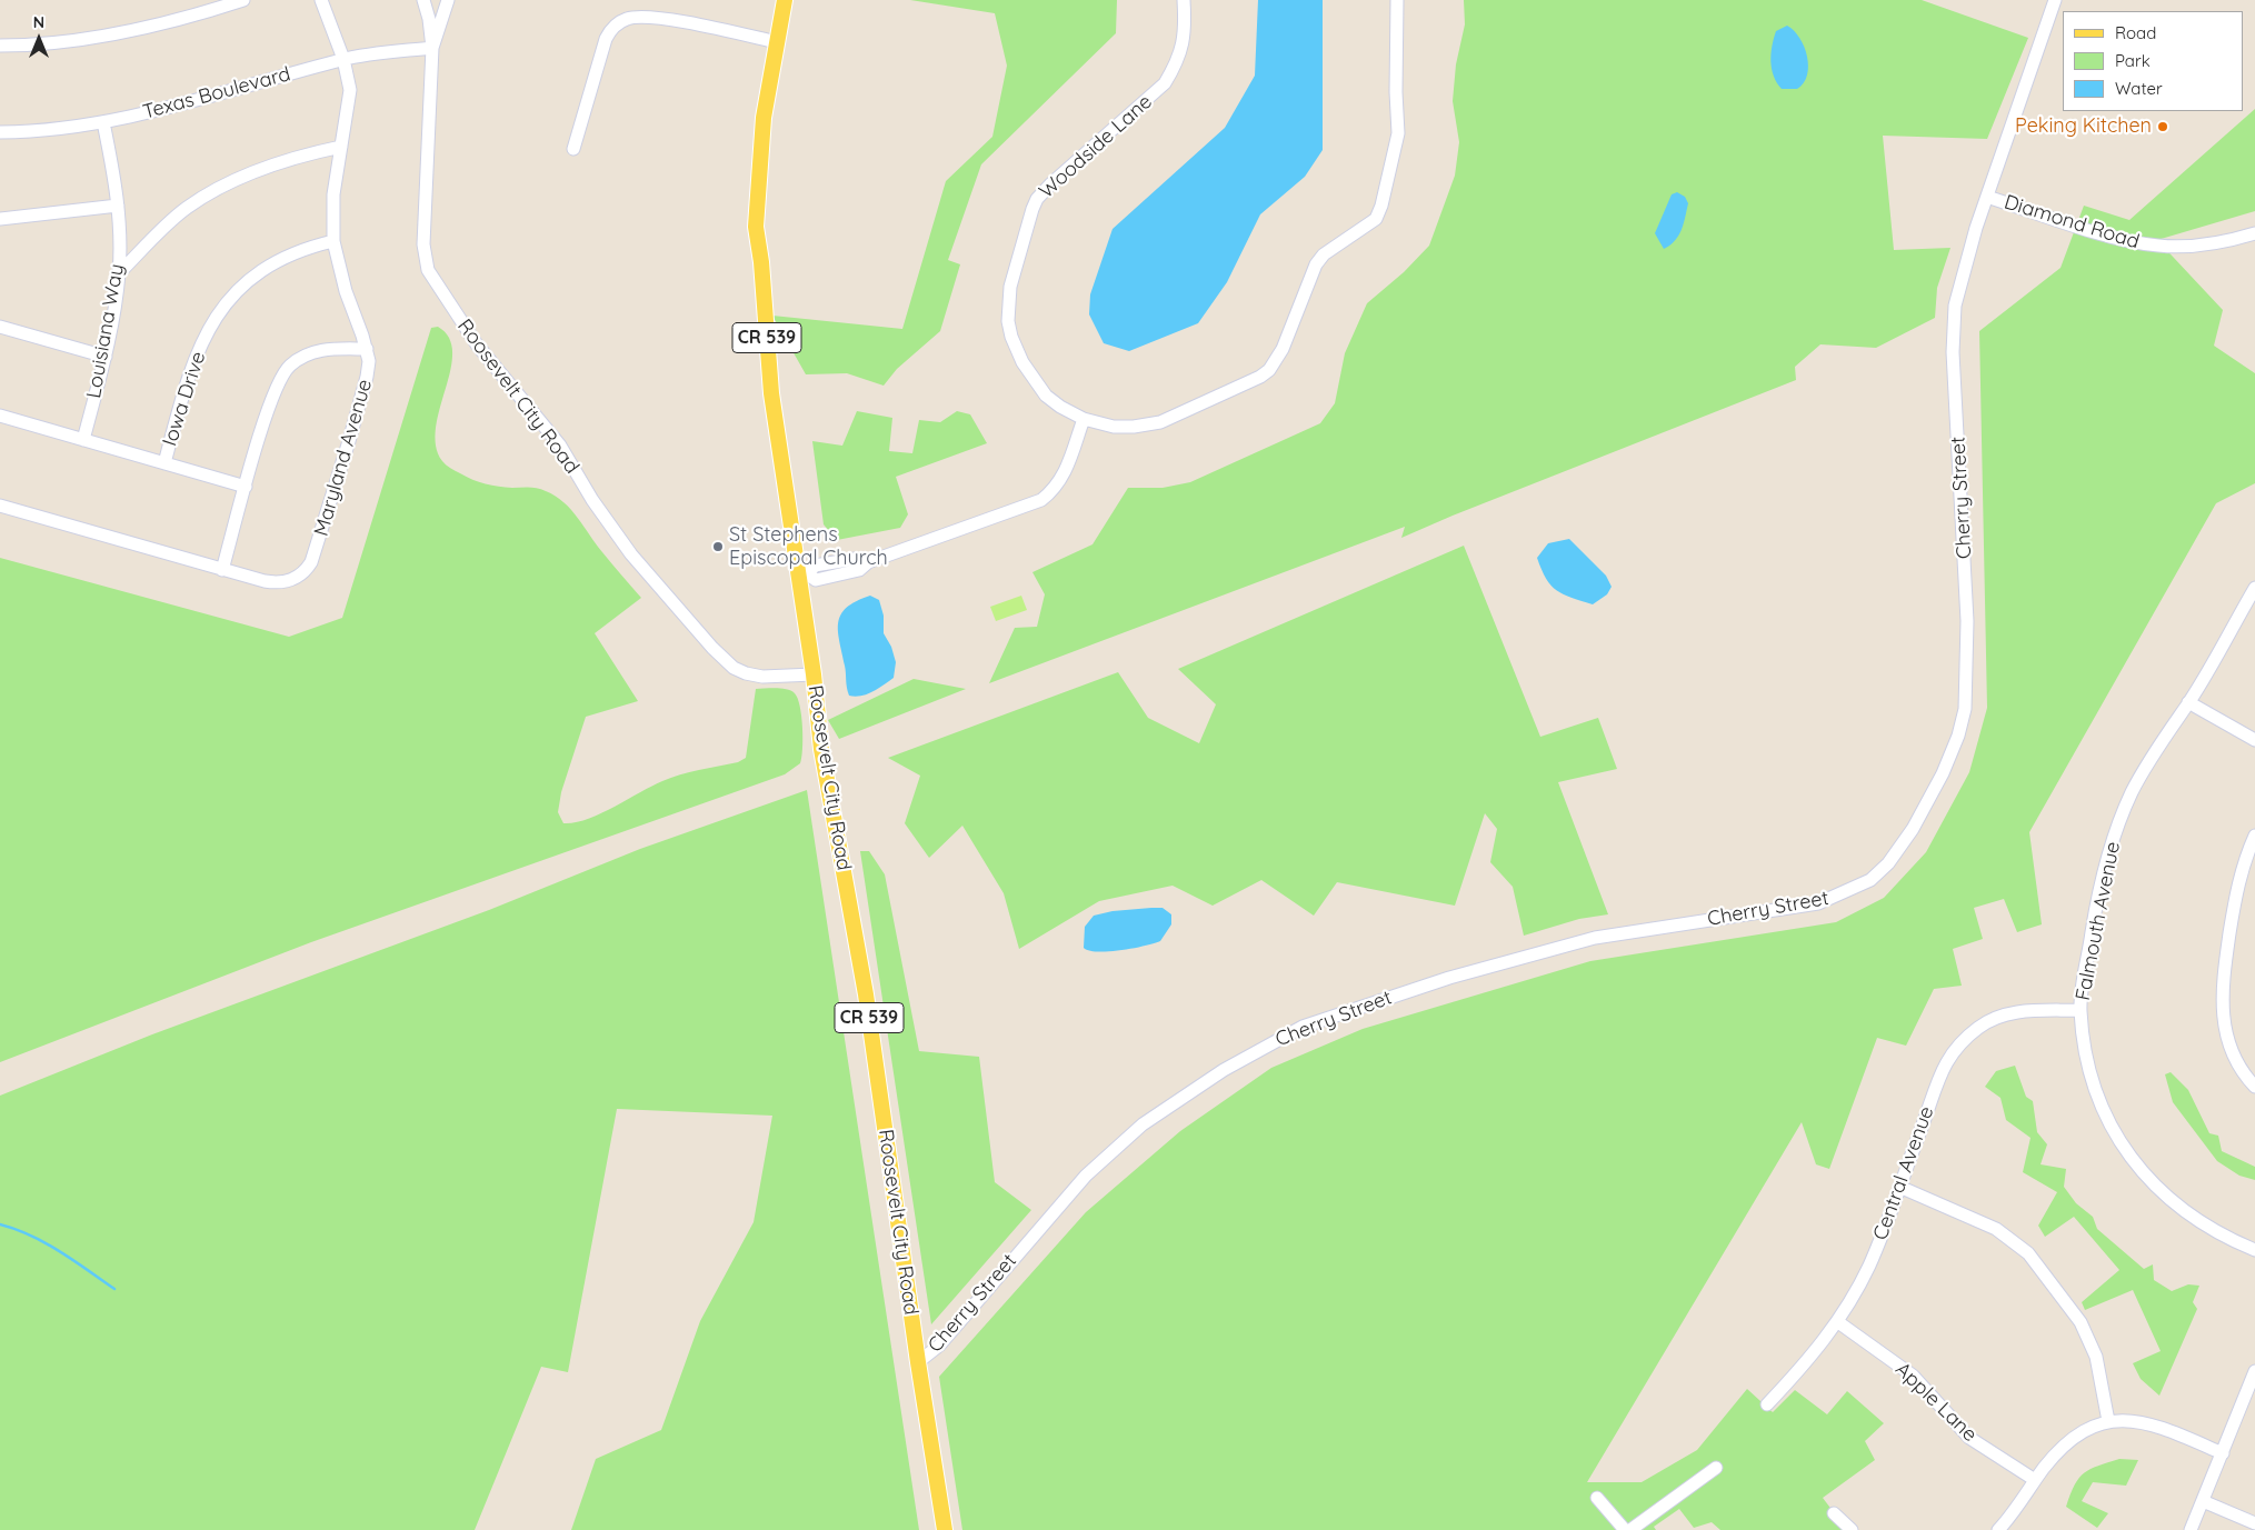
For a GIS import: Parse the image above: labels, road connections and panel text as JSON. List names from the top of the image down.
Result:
{
  "streets": {
    "main road": ["CR 539", "Roosevelt City Road"],
    "street": [
      "Texas Boulevard",
      "Woodside Lane",
      "Diamond Road",
      "Louisiana Way",
      "Iowa Drive",
      "Maryland Avenue",
      "Cherry Street",
      "Falmouth Avenue",
      "Central Avenue",
      "Apple Lane"
    ]
  },
  "crossings": [
    ["Texas Boulevard", "Louisiana Way"],
    ["Texas Boulevard", "Roosevelt City Road"],
    ["Texas Boulevard", "Maryland Avenue"],
    ["Diamond Road", "Cherry Street"],
    ["CR 539", "Roosevelt City Road"],
    ["Roosevelt City Road", "Cherry Street"],
    ["Iowa Drive", "Maryland Avenue"],
    ["Falmouth Avenue", "Central Avenue"],
    ["Central Avenue", "Apple Lane"]
  ],
  "places": ["Peking Kitchen", "St Stephens Episcopal Church"],
  "legend": ["Road", "Park", "Water"],
  "north": "top"
}
